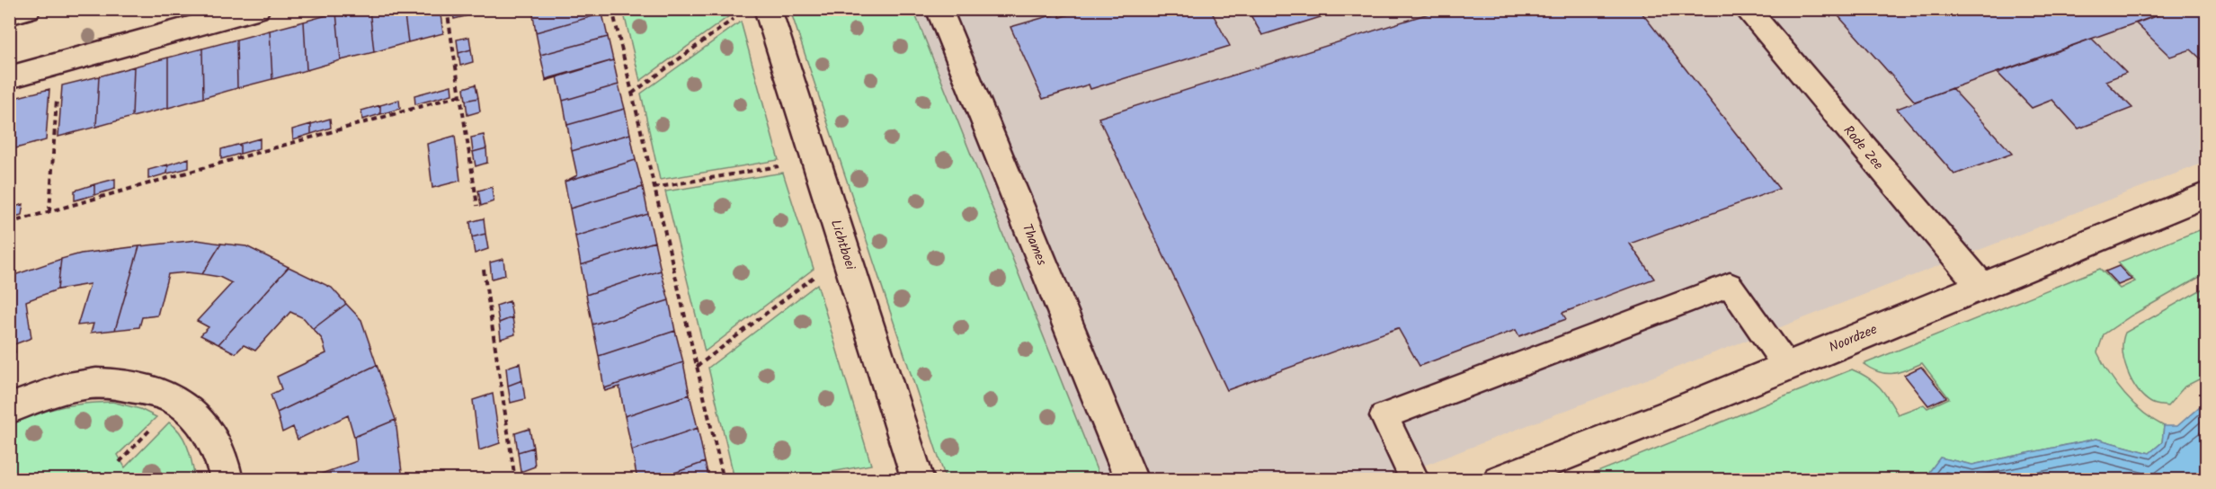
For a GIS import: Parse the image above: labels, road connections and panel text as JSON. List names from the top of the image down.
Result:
{
  "streets": {
    "street": [
      "Rode Zee",
      "Lichtboei",
      "Thames",
      "Noordzee"
    ]
  },
  "crossings": [
    ["Rode Zee", "Noordzee"]
  ]
}
